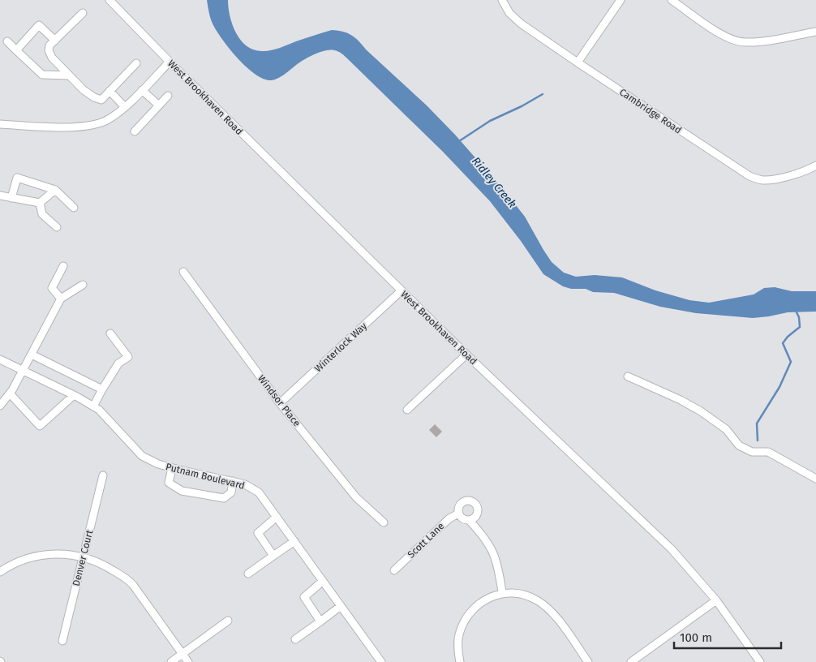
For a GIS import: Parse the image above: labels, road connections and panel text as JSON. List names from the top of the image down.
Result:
{
  "streets": {
    "street": [
      "West Brookhaven Road",
      "Cambridge Road",
      "Winterlock Way",
      "Windsor Place",
      "Putnam Boulevard",
      "Scott Lane",
      "Denver Court"
    ]
  },
  "crossings": [
    ["West Brookhaven Road", "Winterlock Way"],
    ["Winterlock Way", "Windsor Place"]
  ],
  "water": ["Ridley Creek"],
  "scale_bar": "100 m"
}
